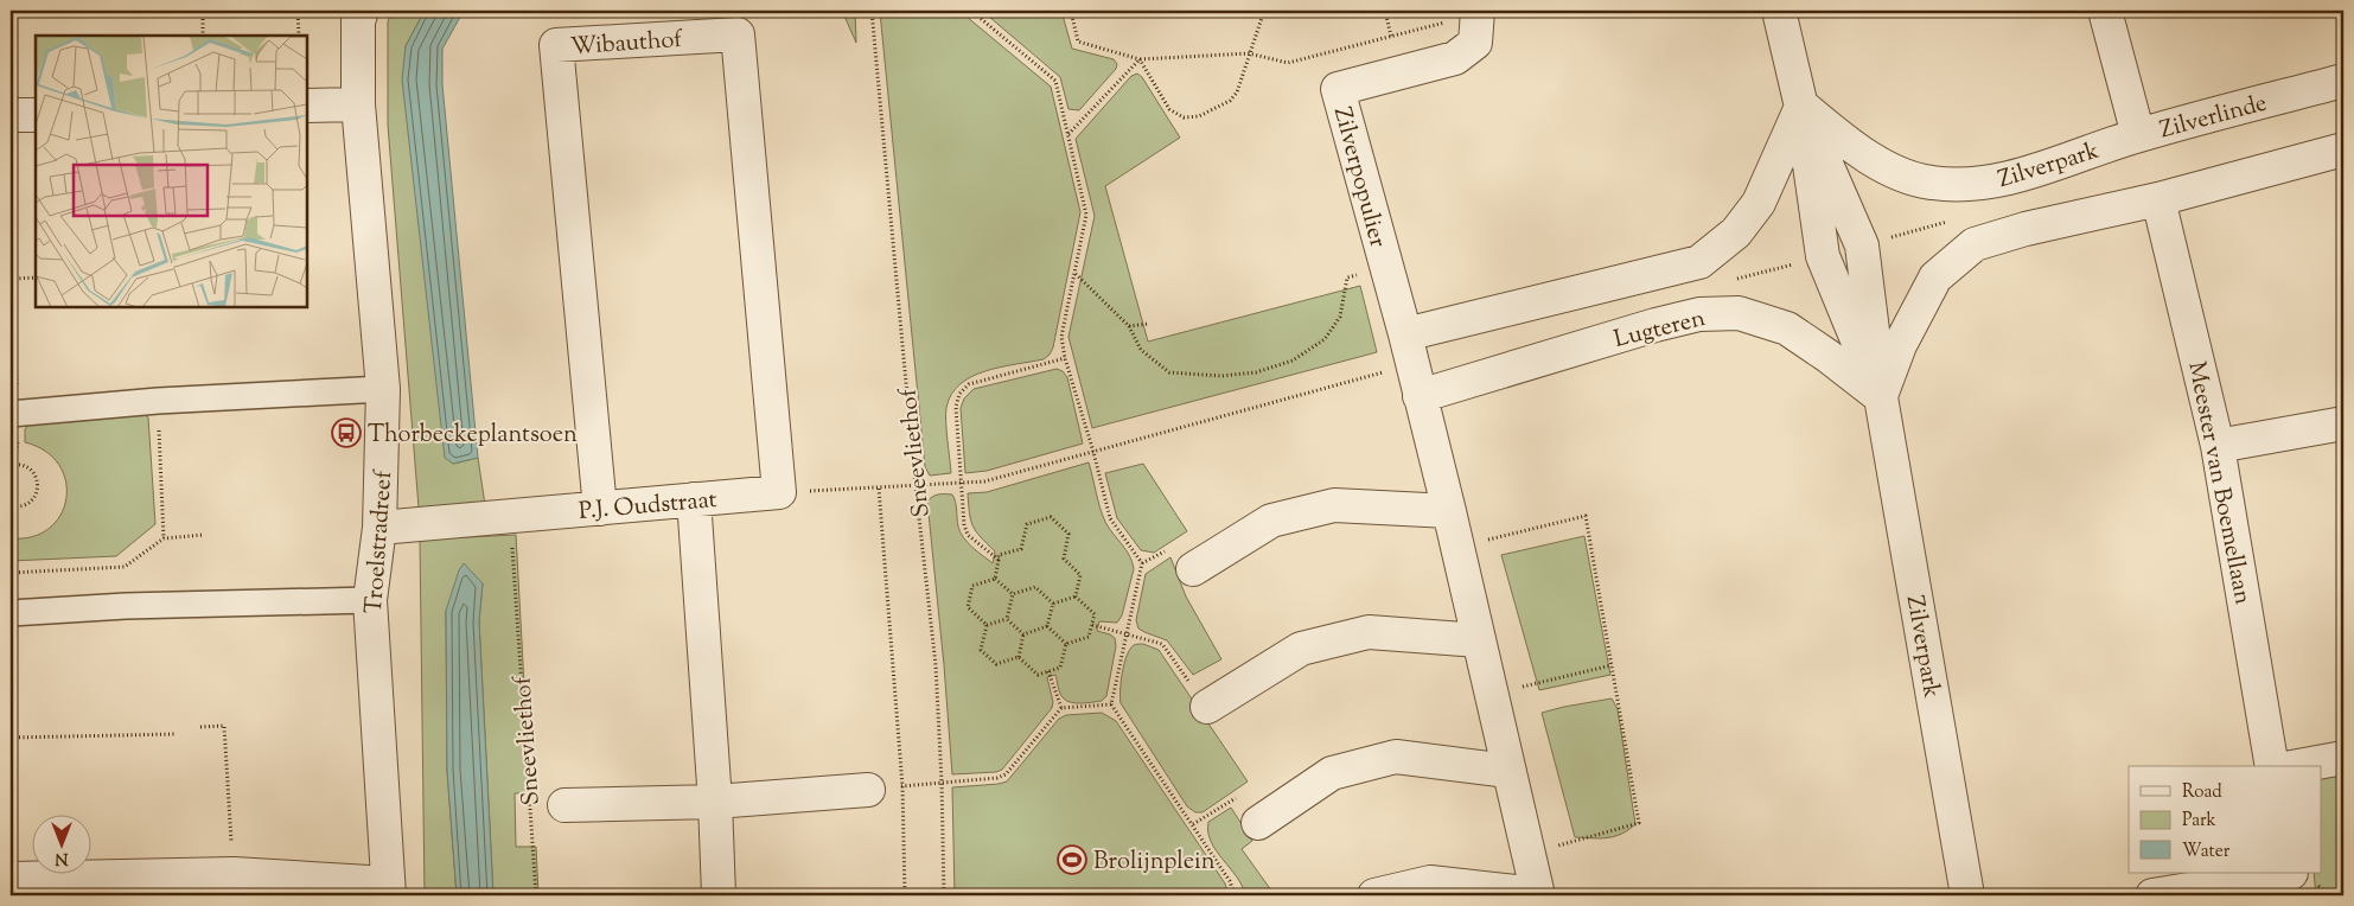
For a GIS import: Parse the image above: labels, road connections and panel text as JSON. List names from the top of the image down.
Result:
{
  "streets": {
    "street": [
      "Wibauthof",
      "Zilverlinde",
      "Zilverpark",
      "Zilverpopulier",
      "Lugteren",
      "Sneevliethof",
      "Meester van Boemellaan",
      "P.J. Oudstraat",
      "Troelstradreef"
    ]
  },
  "crossings": [
    ["Wibauthof", "P.J. Oudstraat"],
    ["Zilverlinde", "Zilverpark"],
    ["Zilverpark", "Lugteren"],
    ["Zilverpopulier", "Lugteren"],
    ["Sneevliethof", "P.J. Oudstraat"],
    ["P.J. Oudstraat", "Troelstradreef"]
  ],
  "places": {
    "bus stop": ["Thorbeckeplantsoen"],
    "sports": ["Brolijnplein"]
  },
  "legend": ["Road", "Park", "Water"],
  "north": "bottom"
}
